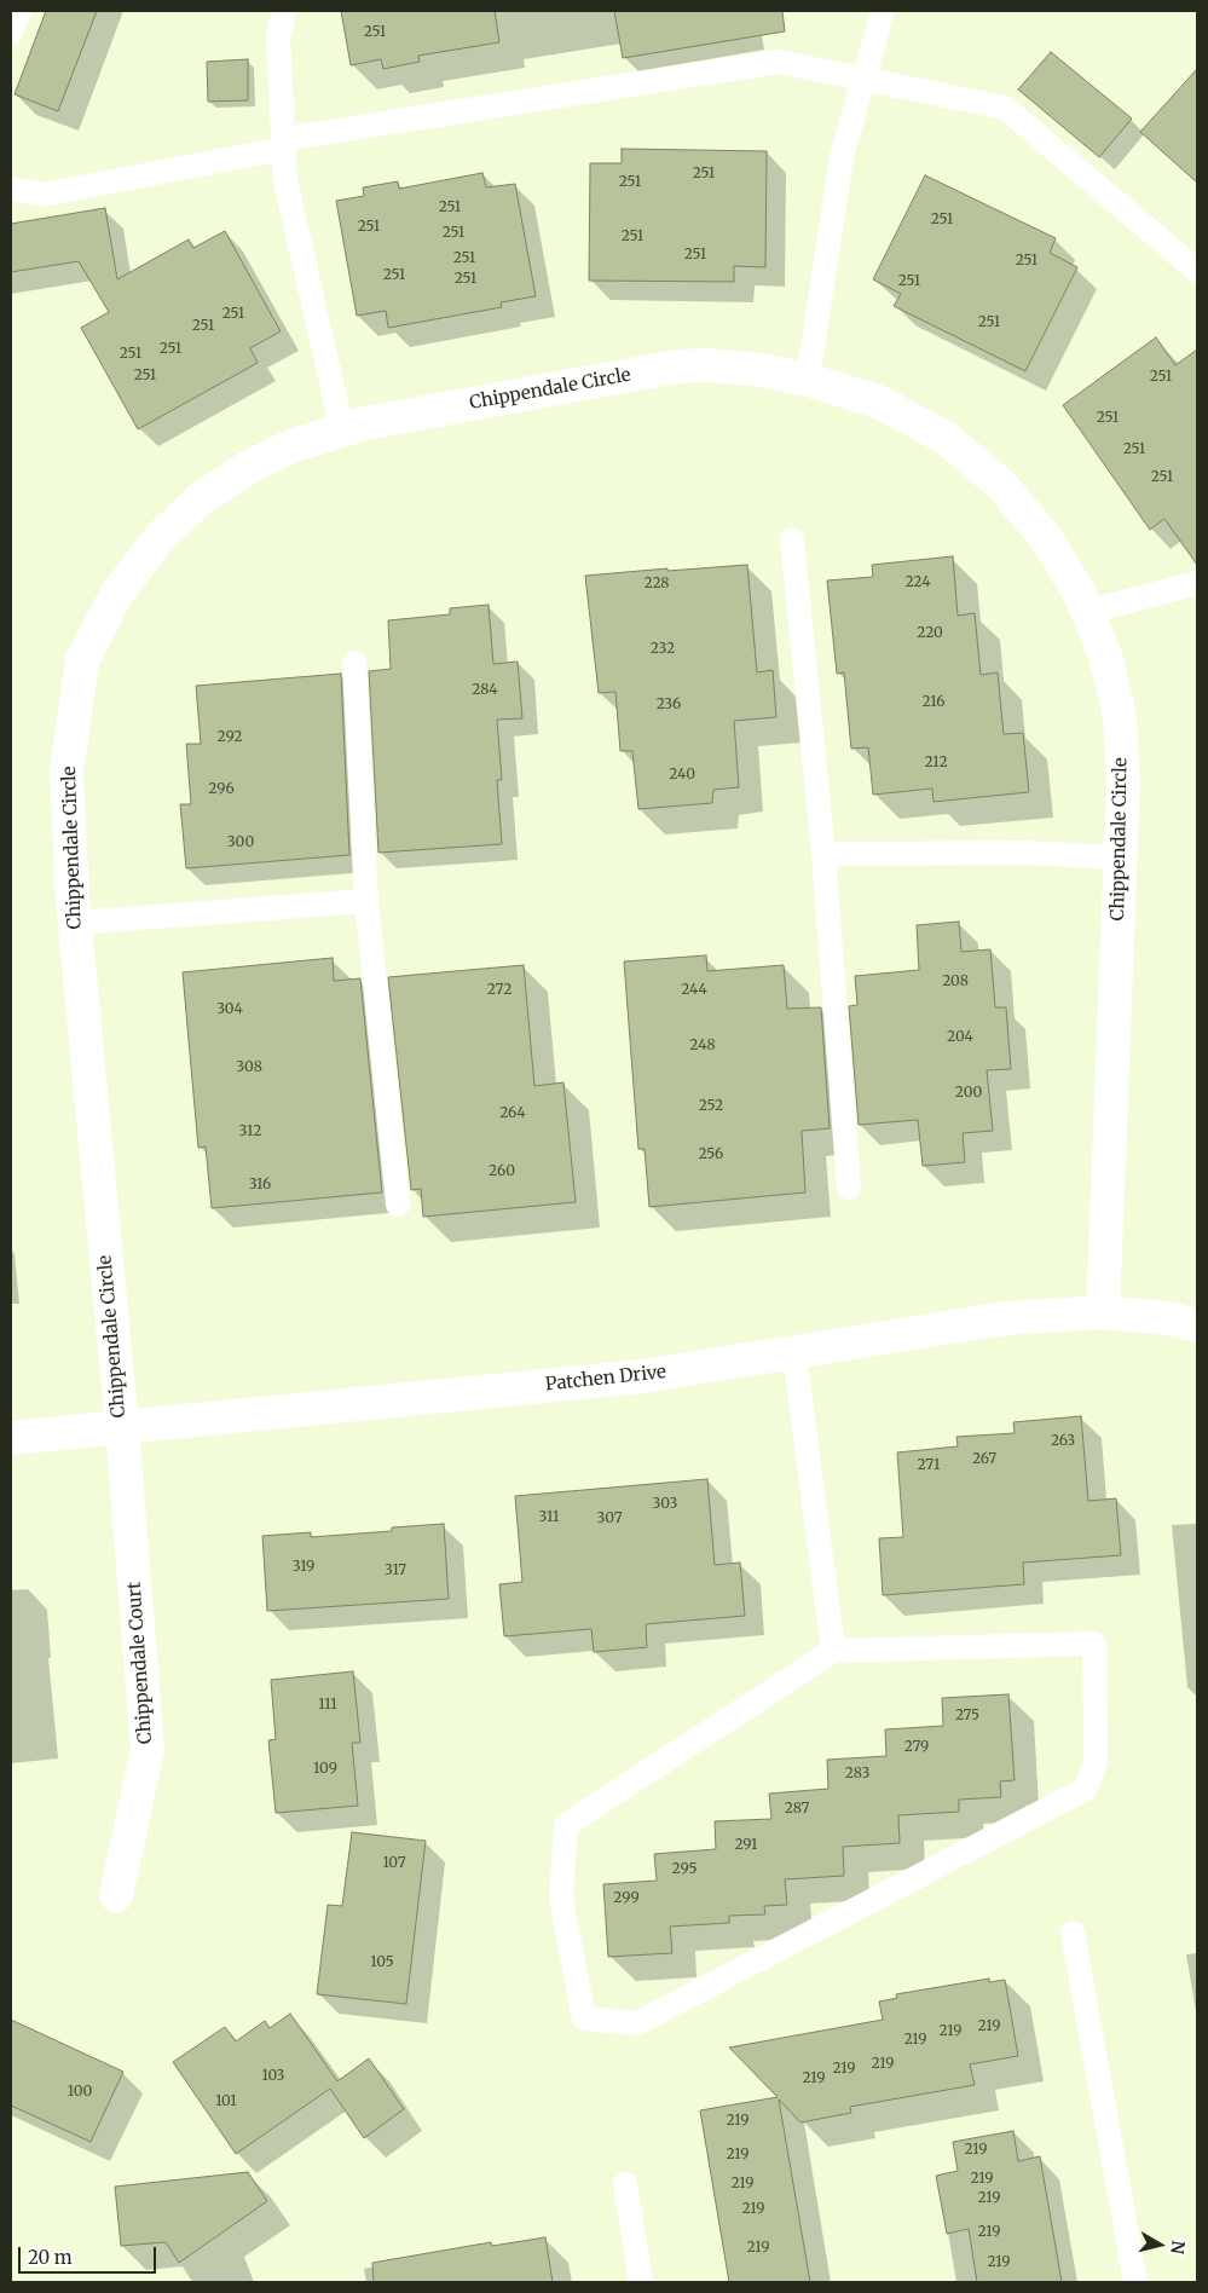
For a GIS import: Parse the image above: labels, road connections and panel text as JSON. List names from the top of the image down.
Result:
{
  "streets": {
    "street": ["Chippendale Circle", "Patchen Drive", "Chippendale Court"]
  },
  "crossings": [
    ["Chippendale Circle", "Patchen Drive"],
    ["Chippendale Circle", "Chippendale Court"],
    ["Patchen Drive", "Chippendale Court"]
  ],
  "house_numbers": [
    "251",
    "251",
    "251",
    "251",
    "251",
    "251",
    "251",
    "251",
    "251",
    "251",
    "251",
    "251",
    "251",
    "251",
    "251",
    "251",
    "251",
    "251",
    "251",
    "251",
    "251",
    "251",
    "251",
    "251",
    "224",
    "228",
    "220",
    "232",
    "284",
    "216",
    "236",
    "292",
    "212",
    "240",
    "296",
    "300",
    "208",
    "272",
    "244",
    "304",
    "204",
    "248",
    "308",
    "200",
    "252",
    "264",
    "312",
    "256",
    "260",
    "316",
    "263",
    "267",
    "271",
    "303",
    "311",
    "307",
    "319",
    "317",
    "111",
    "275",
    "279",
    "109",
    "283",
    "287",
    "291",
    "107",
    "295",
    "299",
    "105",
    "219",
    "219",
    "219",
    "219",
    "219",
    "103",
    "219",
    "100",
    "101",
    "219",
    "219",
    "219",
    "219",
    "219",
    "219",
    "219",
    "219",
    "219",
    "219"
  ],
  "scale_bar": "20 m",
  "north": "right"
}
